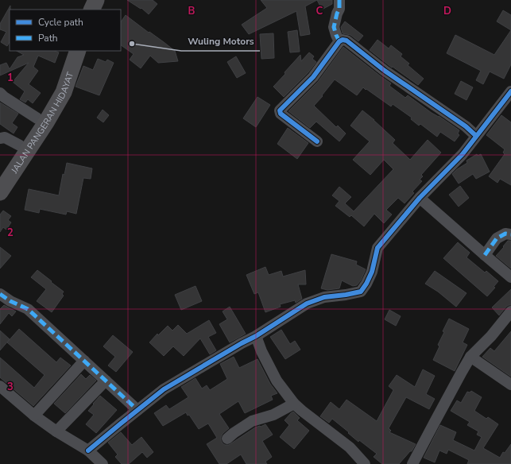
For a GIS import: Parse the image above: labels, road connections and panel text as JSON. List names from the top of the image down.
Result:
{
  "streets": {
    "highway": ["JALAN PANGERAN HIDAYAT"]
  },
  "places": ["Wuling Motors"],
  "legend": ["Cycle path", "Path"],
  "grid": {
    "columns": ["B", "C", "D"],
    "rows": ["1", "2", "3"]
  }
}
